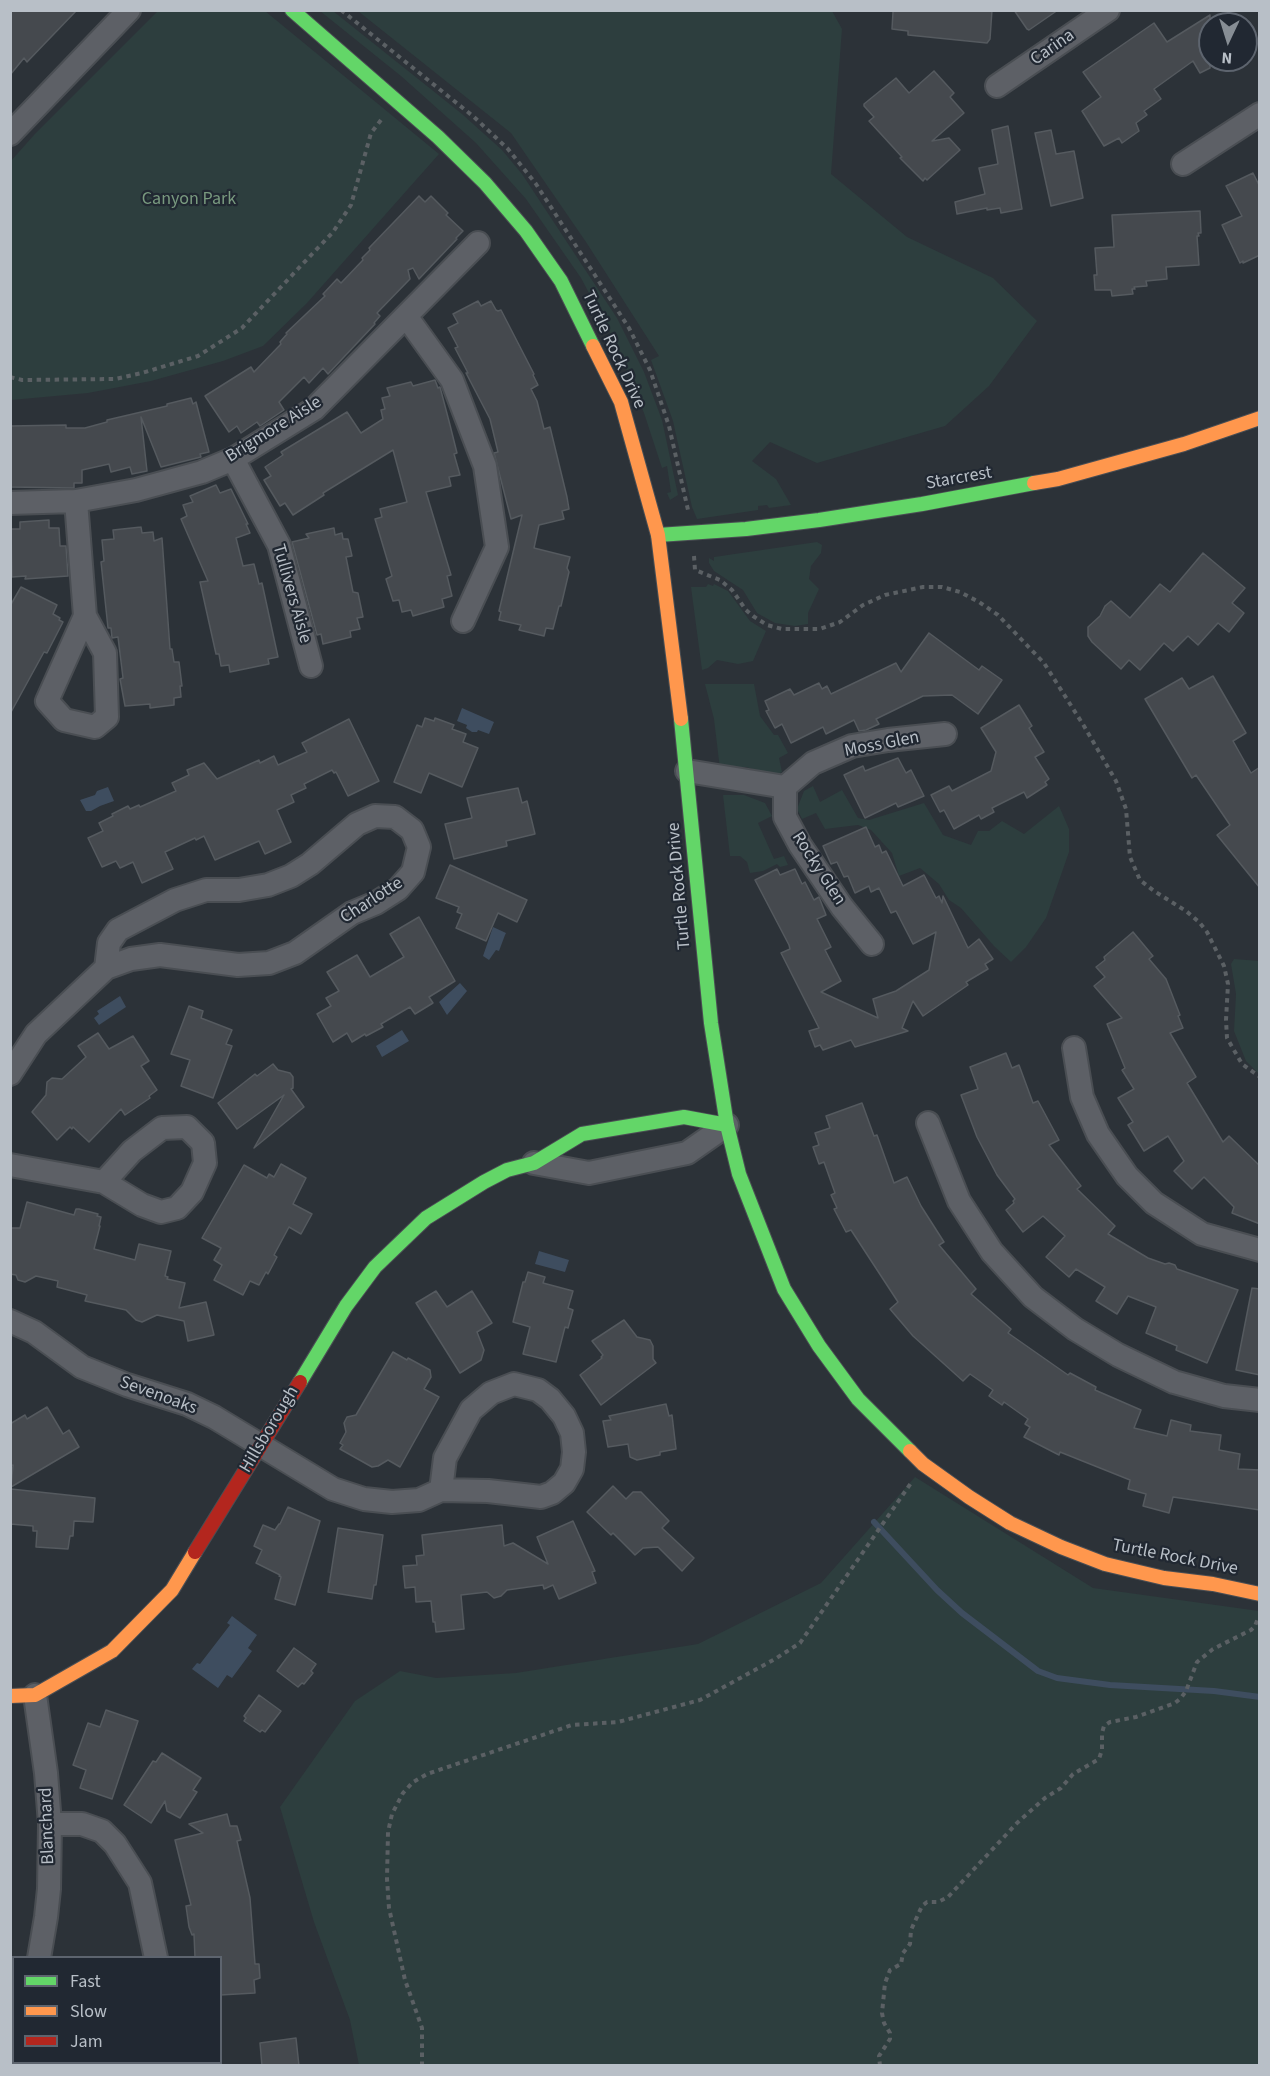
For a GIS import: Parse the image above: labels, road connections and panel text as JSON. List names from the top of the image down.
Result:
{
  "streets": {
    "street": [
      "Carina",
      "Turtle Rock Drive",
      "Brigmore Aisle",
      "Starcrest",
      "Tullivers Aisle",
      "Moss Glen",
      "Rocky Glen",
      "Charlotte",
      "Sevenoaks",
      "Hillsborough",
      "Blanchard"
    ]
  },
  "crossings": [
    ["Turtle Rock Drive", "Starcrest"],
    ["Turtle Rock Drive", "Hillsborough"],
    ["Brigmore Aisle", "Tullivers Aisle"],
    ["Moss Glen", "Rocky Glen"],
    ["Sevenoaks", "Hillsborough"],
    ["Hillsborough", "Blanchard"]
  ],
  "parks": ["Canyon Park"],
  "legend": ["Fast", "Slow", "Jam"],
  "north": "bottom"
}
